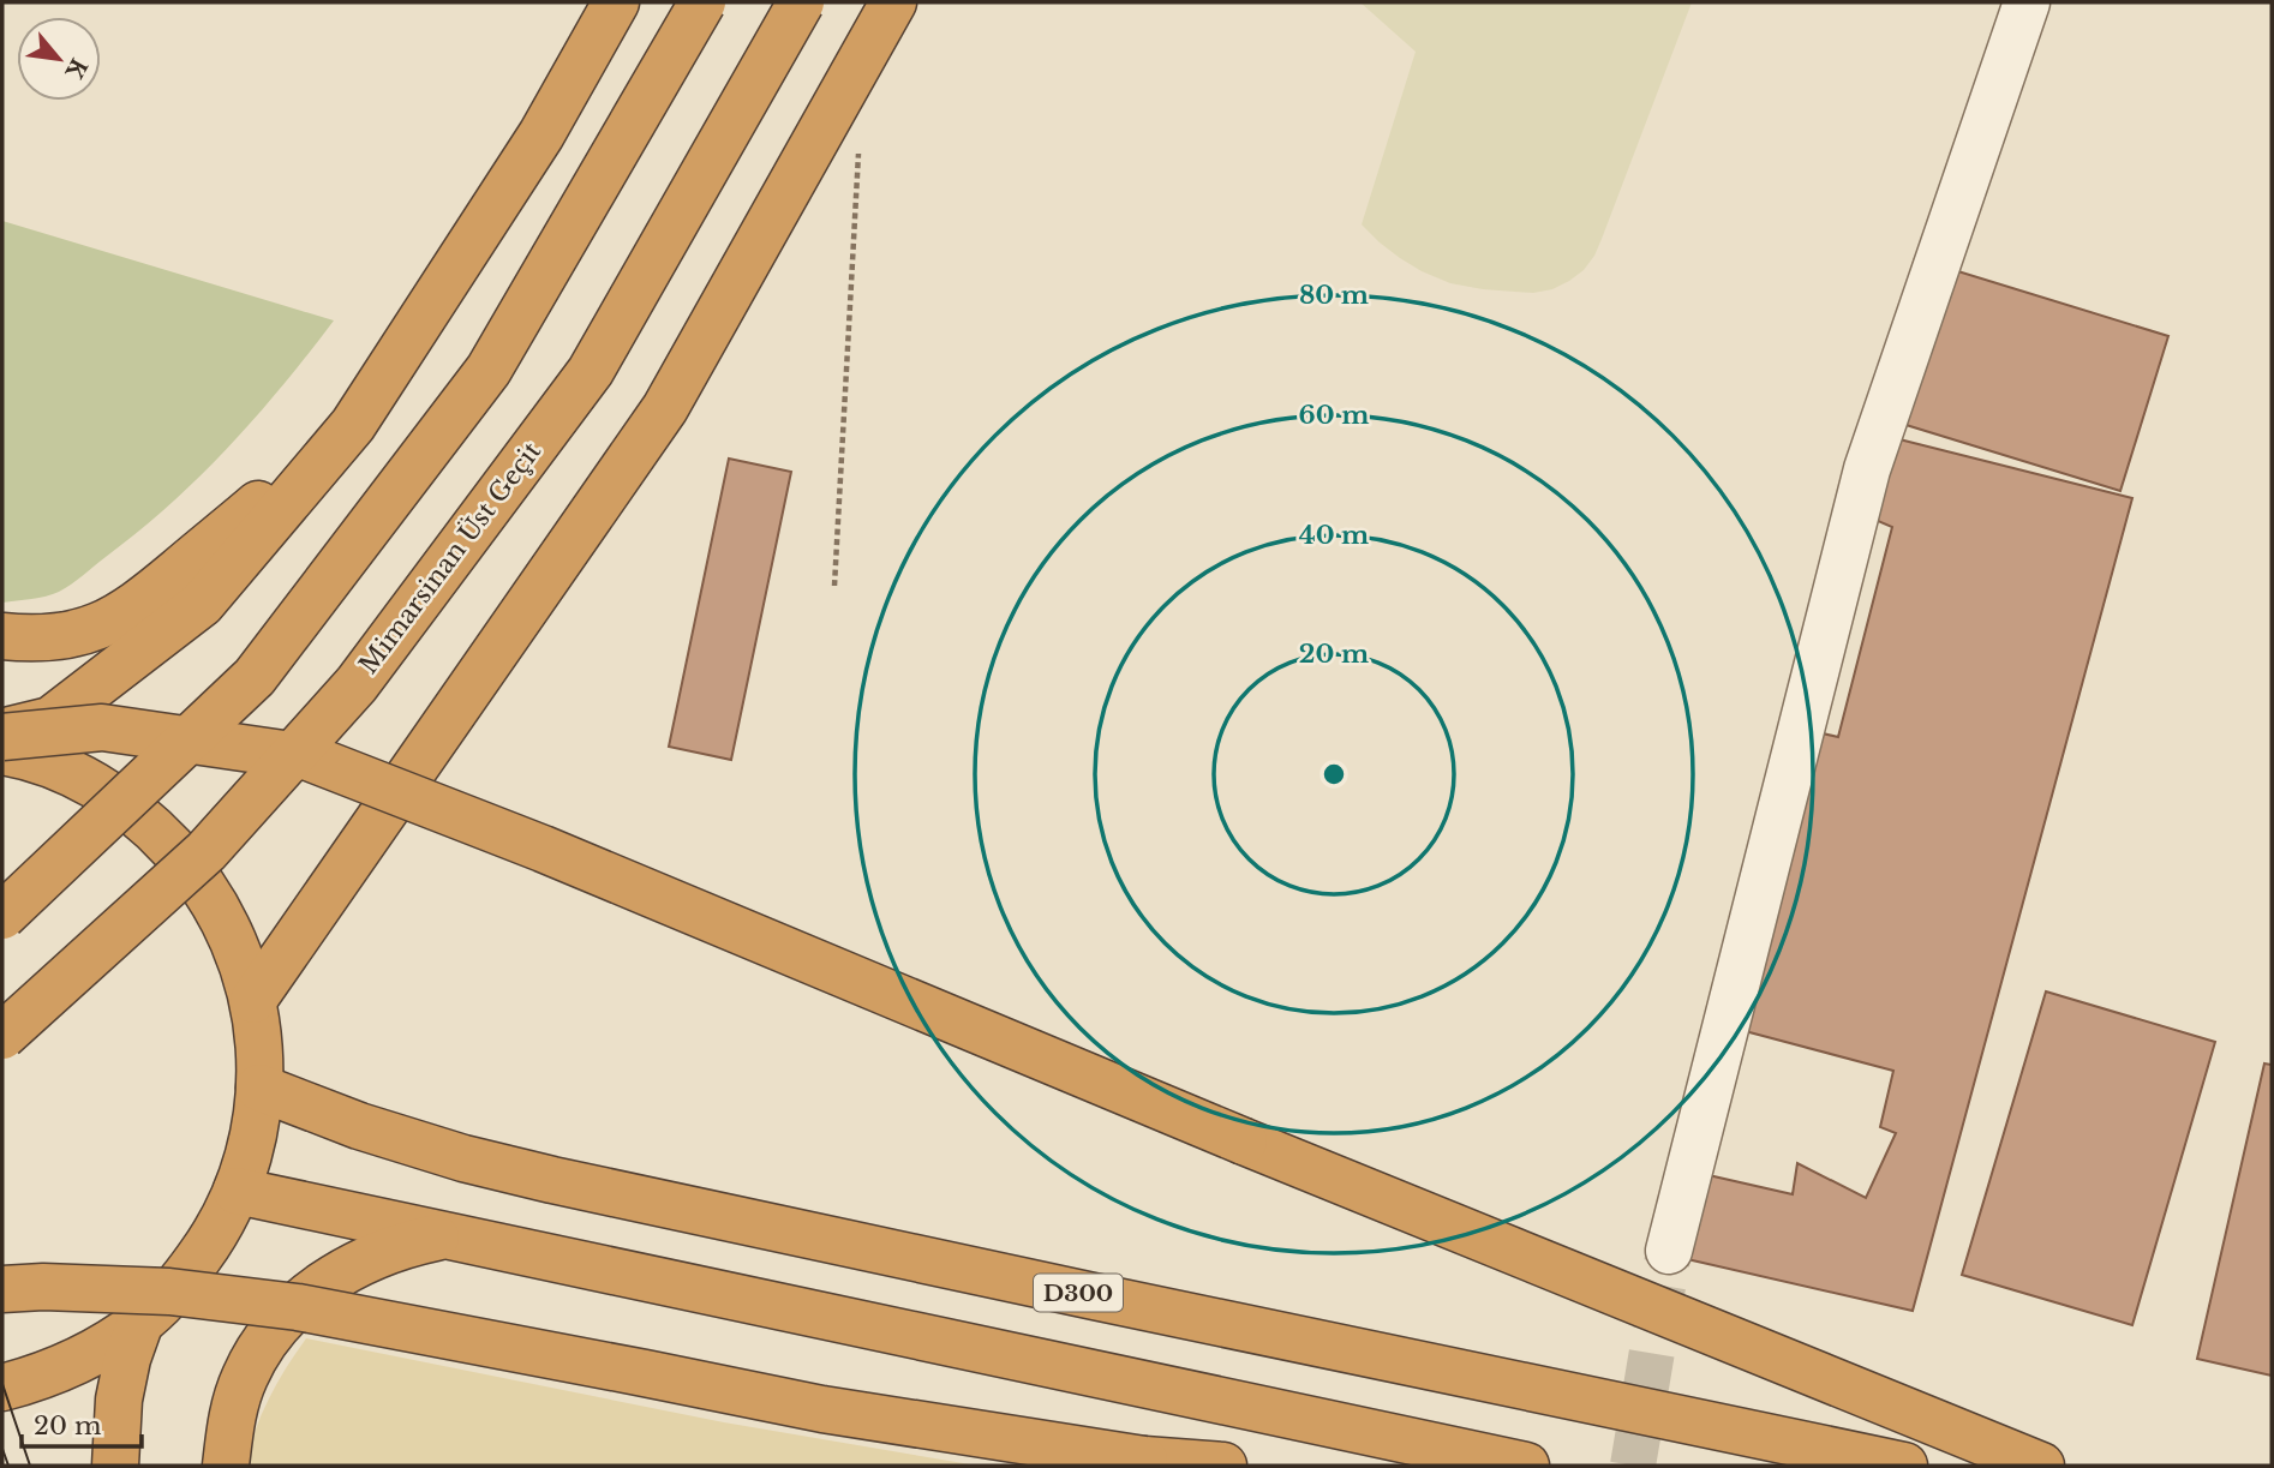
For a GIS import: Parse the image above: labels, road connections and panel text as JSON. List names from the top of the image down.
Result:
{
  "streets": {
    "highway": ["Mimarsinan Üst Geçit", "D300"]
  },
  "scale_bar": "20 m",
  "north": "bottom right",
  "rings": [
    "80 m",
    "60 m",
    "40 m",
    "20 m"
  ]
}
